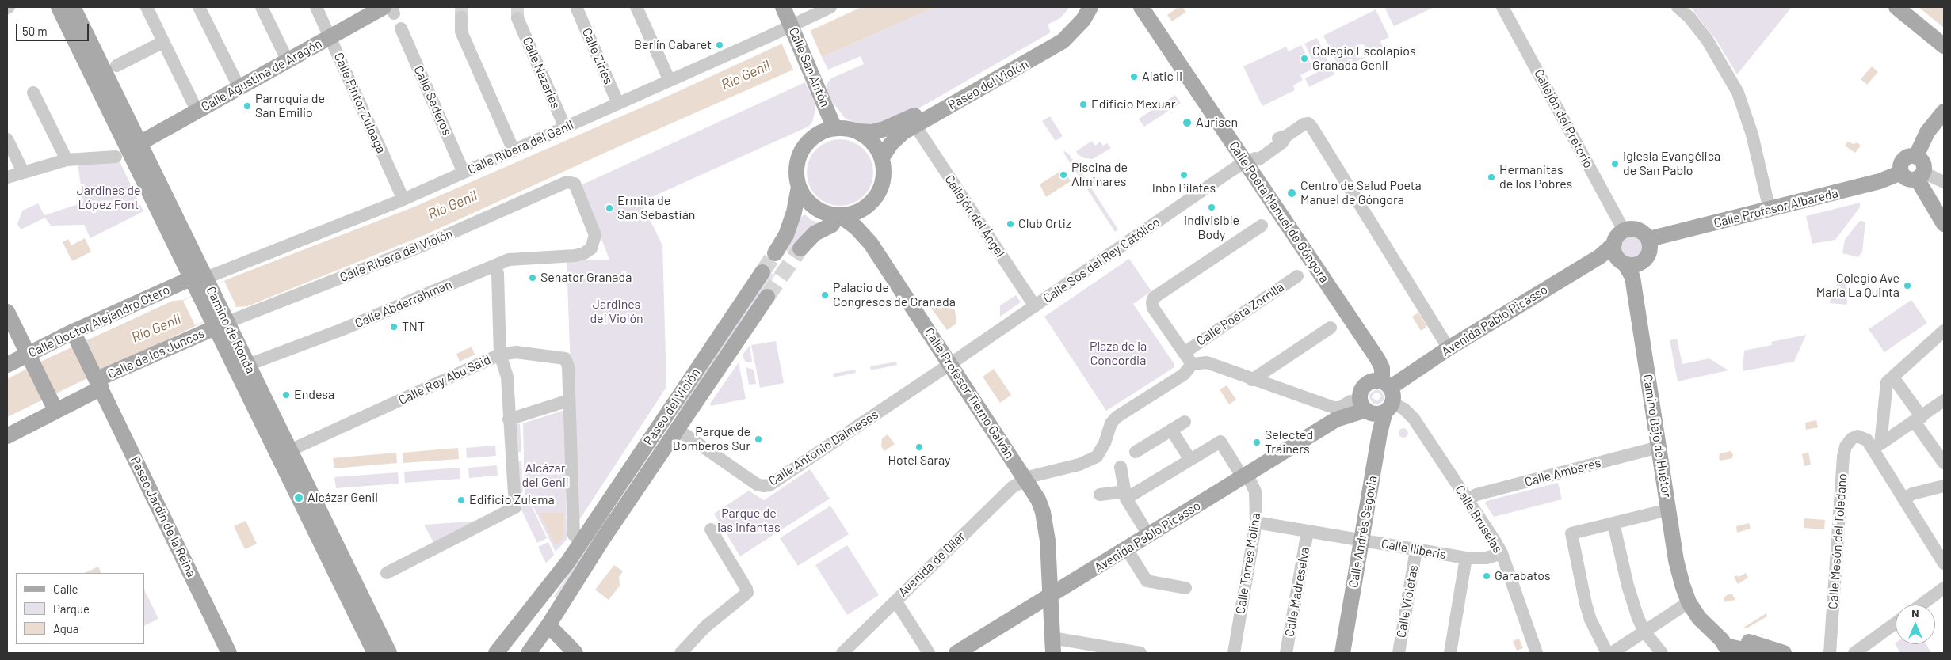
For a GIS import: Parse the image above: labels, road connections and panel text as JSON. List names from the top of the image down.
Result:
{
  "streets": {
    "main road": [
      "Calle San Antón",
      "Calle Agustina de Aragón",
      "Paseo del Violón",
      "Calle Profesor Albareda",
      "Calle Poeta Manuel de Góngora",
      "Avenida Pablo Picasso",
      "Calle Doctor Alejandro Otero",
      "Camino de Ronda",
      "Calle de los Juncos",
      "Calle Profesor Tierno Galván",
      "Camino Bajo de Huétor",
      "Paseo Jardín de la Reina",
      "Calle Andrés Segovia"
    ],
    "street": [
      "Calle Ziríes",
      "Calle Nazaríes",
      "Calle Sederos",
      "Calle Pintor Zuloaga",
      "Callejón del Pretorio",
      "Calle Ribera del Genil",
      "Callejón del Ángel",
      "Calle Ribera del Violón",
      "Calle Sos del Rey Católico",
      "Calle Abderrahman",
      "Calle Poeta Zorrilla",
      "Calle Rey Abu Said",
      "Calle Antonio Dalmases",
      "Calle Amberes",
      "Calle Bruselas",
      "Calle Mesón del Toledano",
      "Calle Ilíberis",
      "Calle Torres Molina",
      "Avenida de Dílar",
      "Calle Madreselva",
      "Calle Violetas"
    ]
  },
  "crossings": [
    ["Calle Ziríes", "Calle Ribera del Genil"],
    ["Calle San Antón", "Paseo del Violón"],
    ["Calle San Antón", "Calle Ribera del Genil"],
    ["Calle San Antón", "Calle Profesor Tierno Galván"],
    ["Calle Nazaríes", "Calle Ribera del Genil"],
    ["Calle Agustina de Aragón", "Calle Pintor Zuloaga"],
    ["Calle Agustina de Aragón", "Camino de Ronda"],
    ["Paseo del Violón", "Callejón del Ángel"],
    ["Paseo del Violón", "Calle Profesor Tierno Galván"],
    ["Paseo del Violón", "Calle Antonio Dalmases"],
    ["Calle Sederos", "Calle Ribera del Genil"],
    ["Calle Pintor Zuloaga", "Calle Ribera del Genil"],
    ["Callejón del Pretorio", "Calle Profesor Albareda"],
    ["Callejón del Pretorio", "Avenida Pablo Picasso"],
    ["Callejón del Pretorio", "Camino Bajo de Huétor"],
    ["Calle Ribera del Genil", "Calle Doctor Alejandro Otero"],
    ["Calle Ribera del Genil", "Camino de Ronda"],
    ["Calle Profesor Albareda", "Avenida Pablo Picasso"],
    ["Calle Profesor Albareda", "Camino Bajo de Huétor"],
    ["Calle Poeta Manuel de Góngora", "Calle Sos del Rey Católico"],
    ["Calle Poeta Manuel de Góngora", "Avenida Pablo Picasso"],
    ["Calle Poeta Manuel de Góngora", "Calle Bruselas"],
    ["Calle Poeta Manuel de Góngora", "Calle Andrés Segovia"],
    ["Callejón del Ángel", "Calle Sos del Rey Católico"],
    ["Calle Ribera del Violón", "Calle Abderrahman"],
    ["Calle Ribera del Violón", "Camino de Ronda"],
    ["Calle Ribera del Violón", "Calle de los Juncos"],
    ["Calle Sos del Rey Católico", "Avenida Pablo Picasso"],
    ["Calle Sos del Rey Católico", "Calle Profesor Tierno Galván"],
    ["Calle Sos del Rey Católico", "Calle Antonio Dalmases"],
    ["Calle Abderrahman", "Camino de Ronda"],
    ["Avenida Pablo Picasso", "Calle Profesor Tierno Galván"],
    ["Avenida Pablo Picasso", "Camino Bajo de Huétor"],
    ["Avenida Pablo Picasso", "Calle Bruselas"],
    ["Avenida Pablo Picasso", "Calle Andrés Segovia"],
    ["Avenida Pablo Picasso", "Calle Torres Molina"],
    ["Calle Doctor Alejandro Otero", "Camino de Ronda"],
    ["Calle Doctor Alejandro Otero", "Paseo Jardín de la Reina"],
    ["Camino de Ronda", "Calle de los Juncos"],
    ["Camino de Ronda", "Calle Rey Abu Said"],
    ["Calle de los Juncos", "Paseo Jardín de la Reina"],
    ["Calle Profesor Tierno Galván", "Calle Antonio Dalmases"],
    ["Calle Profesor Tierno Galván", "Avenida de Dílar"],
    ["Camino Bajo de Huétor", "Calle Amberes"],
    ["Calle Amberes", "Calle Bruselas"],
    ["Calle Bruselas", "Calle Andrés Segovia"],
    ["Calle Bruselas", "Calle Ilíberis"],
    ["Calle Andrés Segovia", "Calle Ilíberis"],
    ["Calle Ilíberis", "Calle Torres Molina"],
    ["Calle Ilíberis", "Calle Madreselva"],
    ["Calle Ilíberis", "Calle Violetas"]
  ],
  "water": ["Río Genil"],
  "parks": [
    "Jardines de López Font",
    "Jardines del Violón",
    "Plaza de la Concordia",
    "Alcázar del Genil",
    "Parque de las Infantas"
  ],
  "places": [
    "Berlín Cabaret",
    "Colegio Escolapios Granada Genil",
    "Alatic II",
    "Edificio Mexuar",
    "Parroquia de San Emilio",
    "Aurisen",
    "Iglesia Evangélica de San Pablo",
    "Piscina de Alminares",
    "Inbo Pilates",
    "Hermanitas de los Pobres",
    "Centro de Salud Poeta Manuel de Góngora",
    "Indivisible Body",
    "Ermita de San Sebastián",
    "Club Ortiz",
    "Senator Granada",
    "Colegio Ave María La Quinta",
    "Palacio de Congresos de Granada",
    "TNT",
    "Endesa",
    "Parque de Bomberos Sur",
    "Selected Trainers",
    "Hotel Saray",
    "Alcázar Genil",
    "Edificio Zulema",
    "Garabatos"
  ],
  "legend": ["Calle", "Parque", "Agua"],
  "scale_bar": "50 m",
  "north": "top"
}
